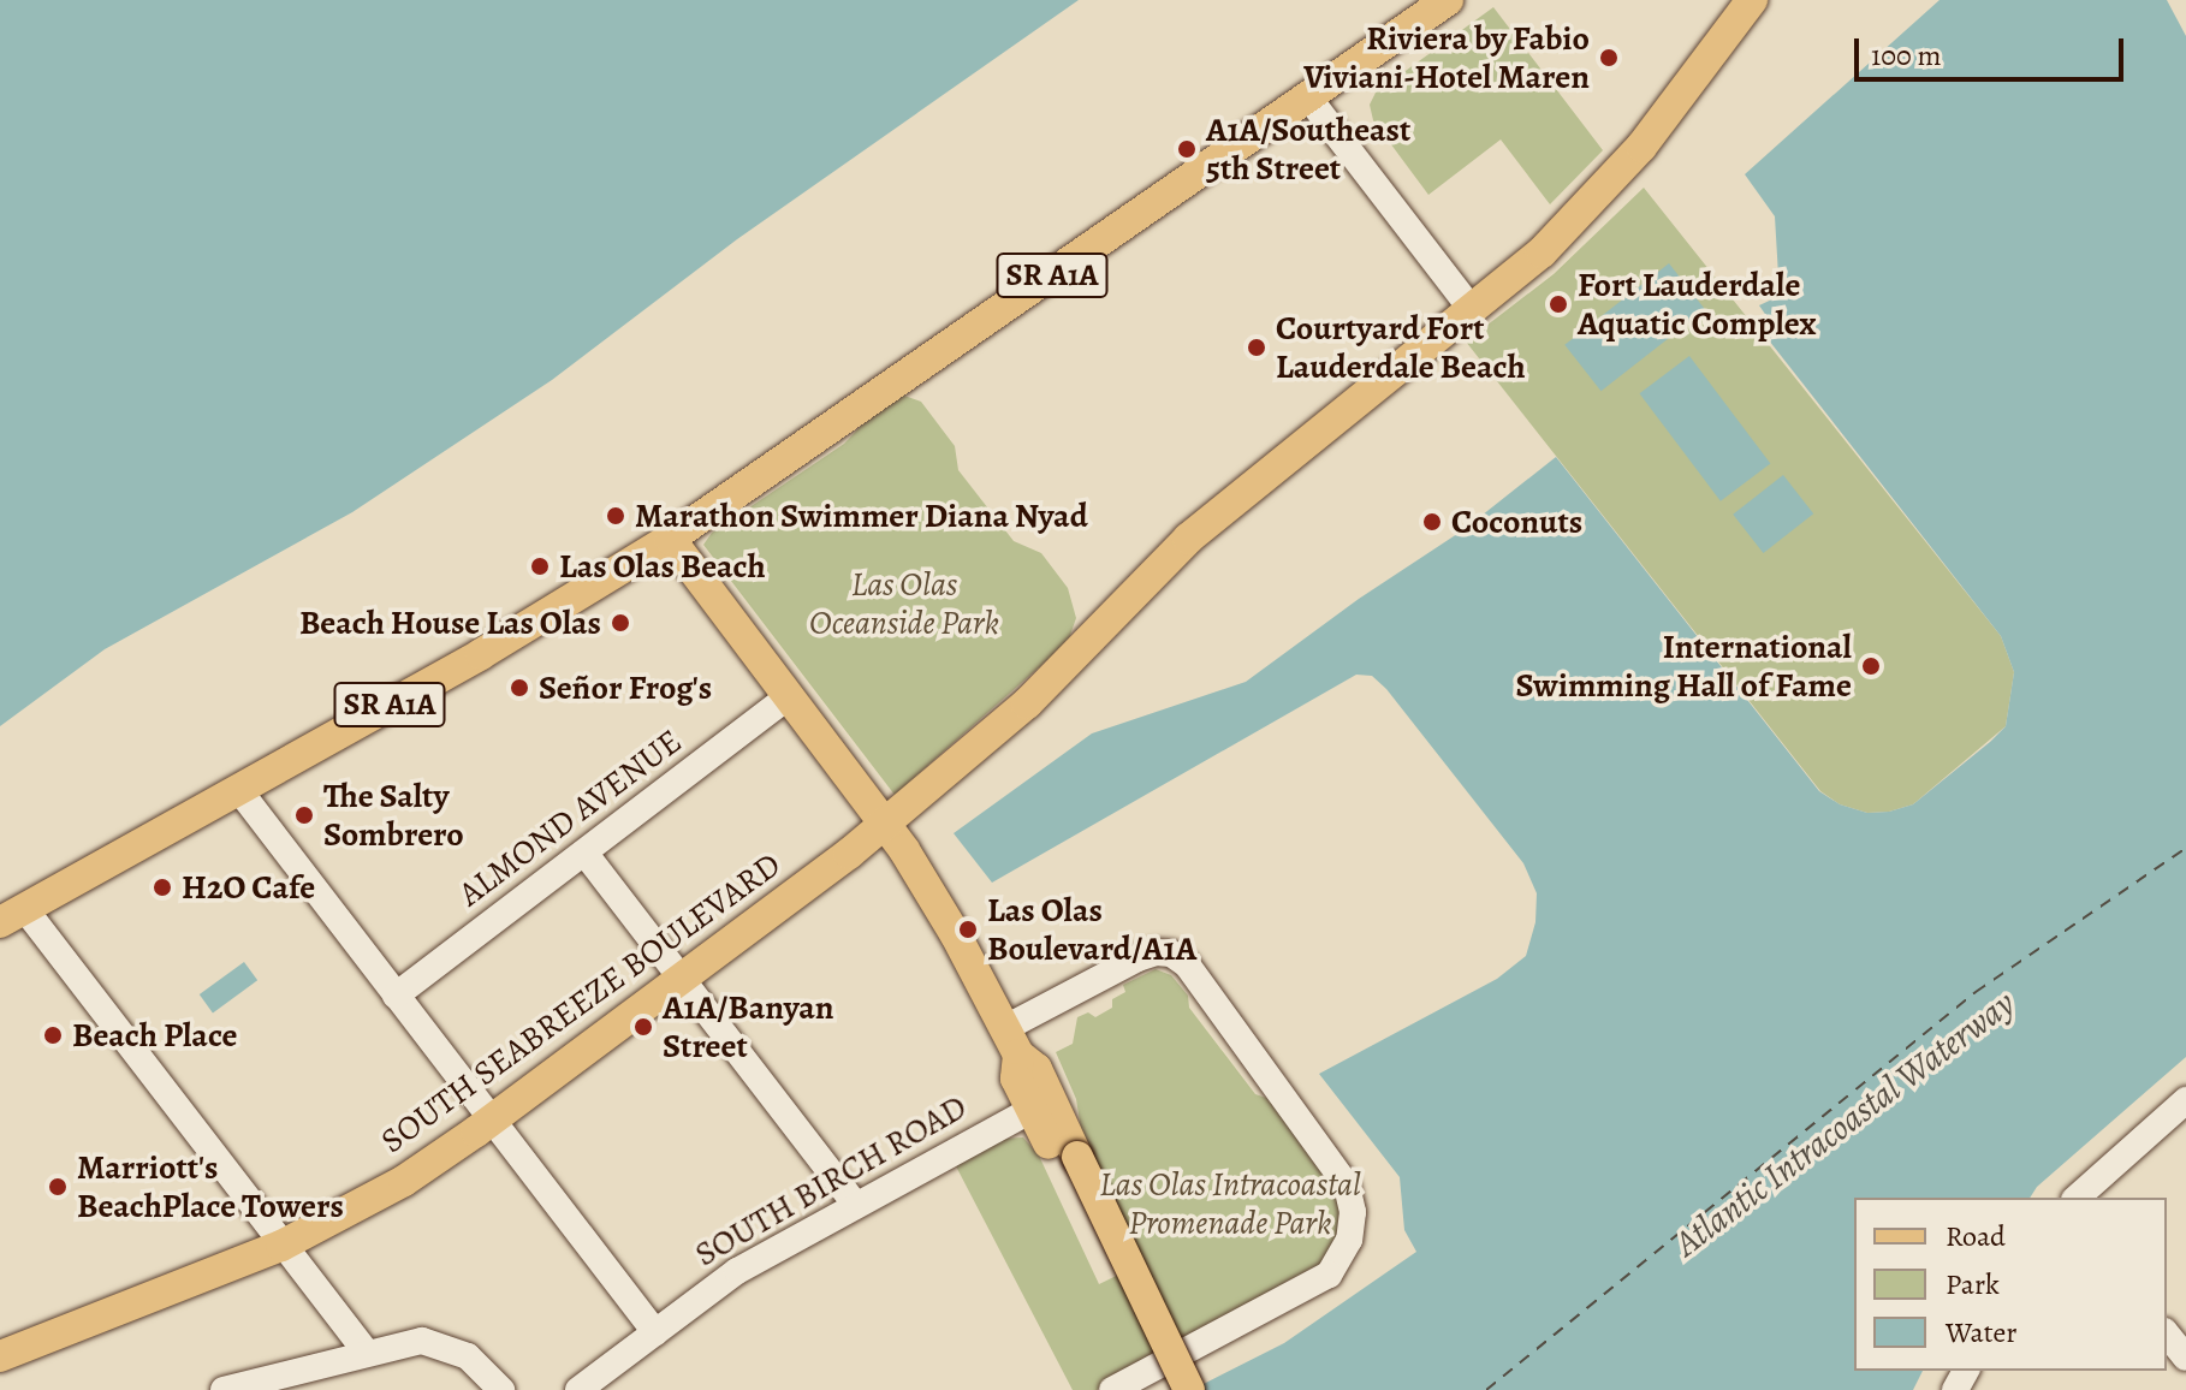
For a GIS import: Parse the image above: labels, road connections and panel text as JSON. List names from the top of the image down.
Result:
{
  "streets": {
    "main road": ["SR A1A", "SOUTH SEABREEZE BOULEVARD"],
    "street": ["ALMOND AVENUE", "SOUTH BIRCH ROAD"]
  },
  "water": ["Atlantic Intracoastal Waterway"],
  "parks": ["Las Olas Oceanside Park", "Las Olas Intracoastal Promenade Park"],
  "places": [
    "Riviera by Fabio Viviani-Hotel Maren",
    "A1A/Southeast 5th Street",
    "Fort Lauderdale Aquatic Complex",
    "Courtyard Fort Lauderdale Beach",
    "Marathon Swimmer Diana Nyad",
    "Coconuts",
    "Las Olas Beach",
    "Beach House Las Olas",
    "International Swimming Hall of Fame",
    "Señor Frog's",
    "The Salty Sombrero",
    "H2O Cafe",
    "Las Olas Boulevard/A1A",
    "A1A/Banyan Street",
    "Beach Place",
    "Marriott's BeachPlace Towers"
  ],
  "legend": ["Road", "Park", "Water"],
  "scale_bar": "100 m"
}
